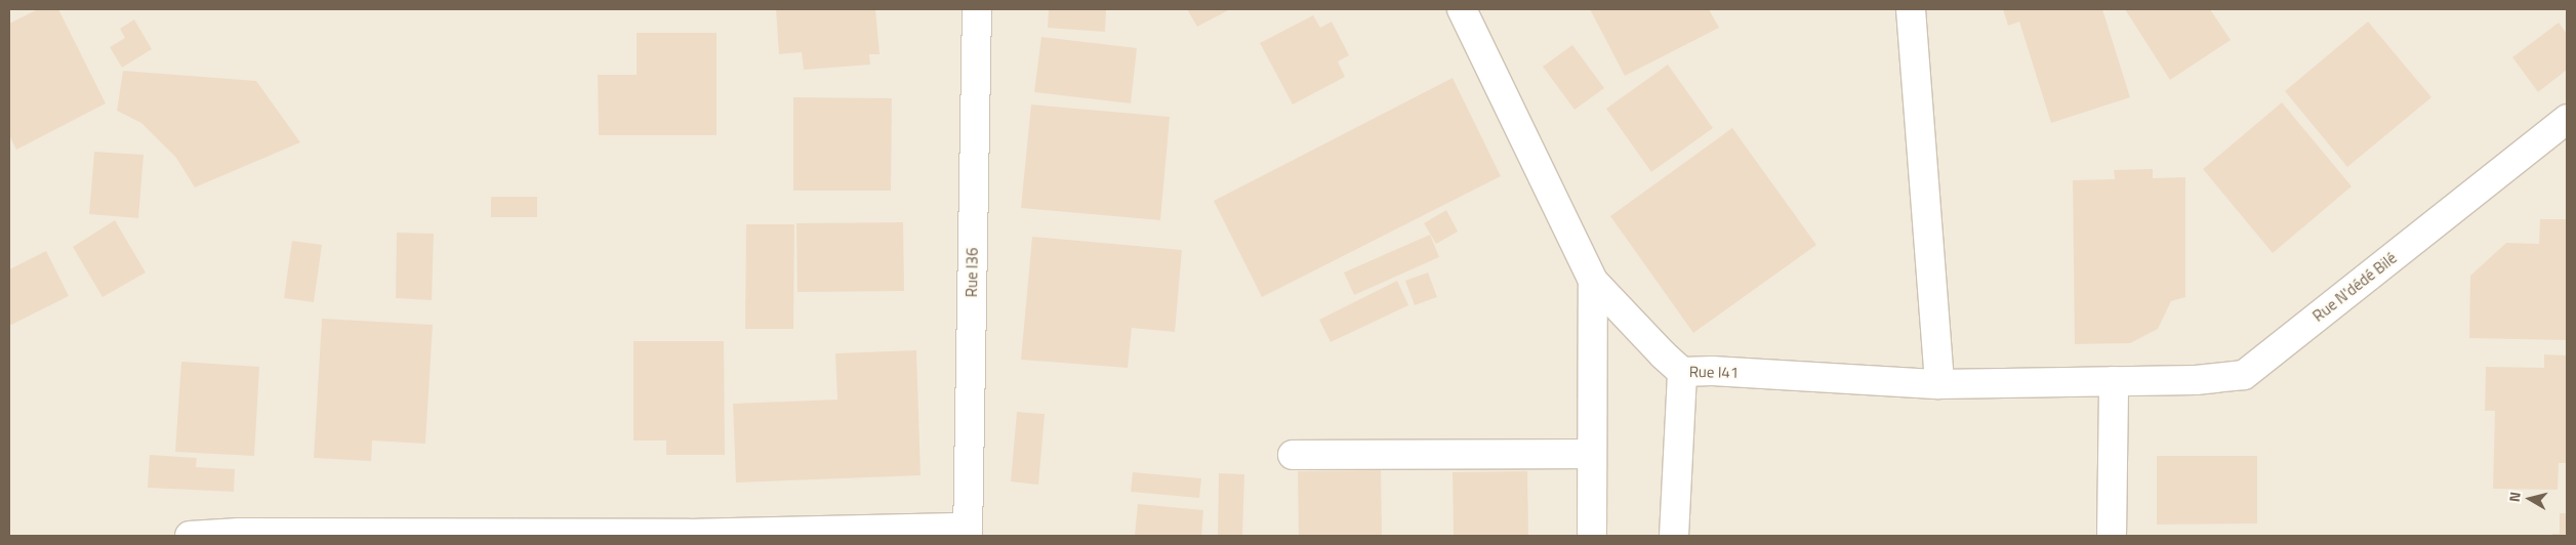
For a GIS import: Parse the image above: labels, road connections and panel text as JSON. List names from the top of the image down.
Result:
{
  "streets": {
    "street": ["Rue I36", "Rue N'dédé Bilé", "Rue I41"]
  },
  "crossings": [
    ["Rue N'dédé Bilé", "Rue I41"]
  ],
  "north": "left"
}
